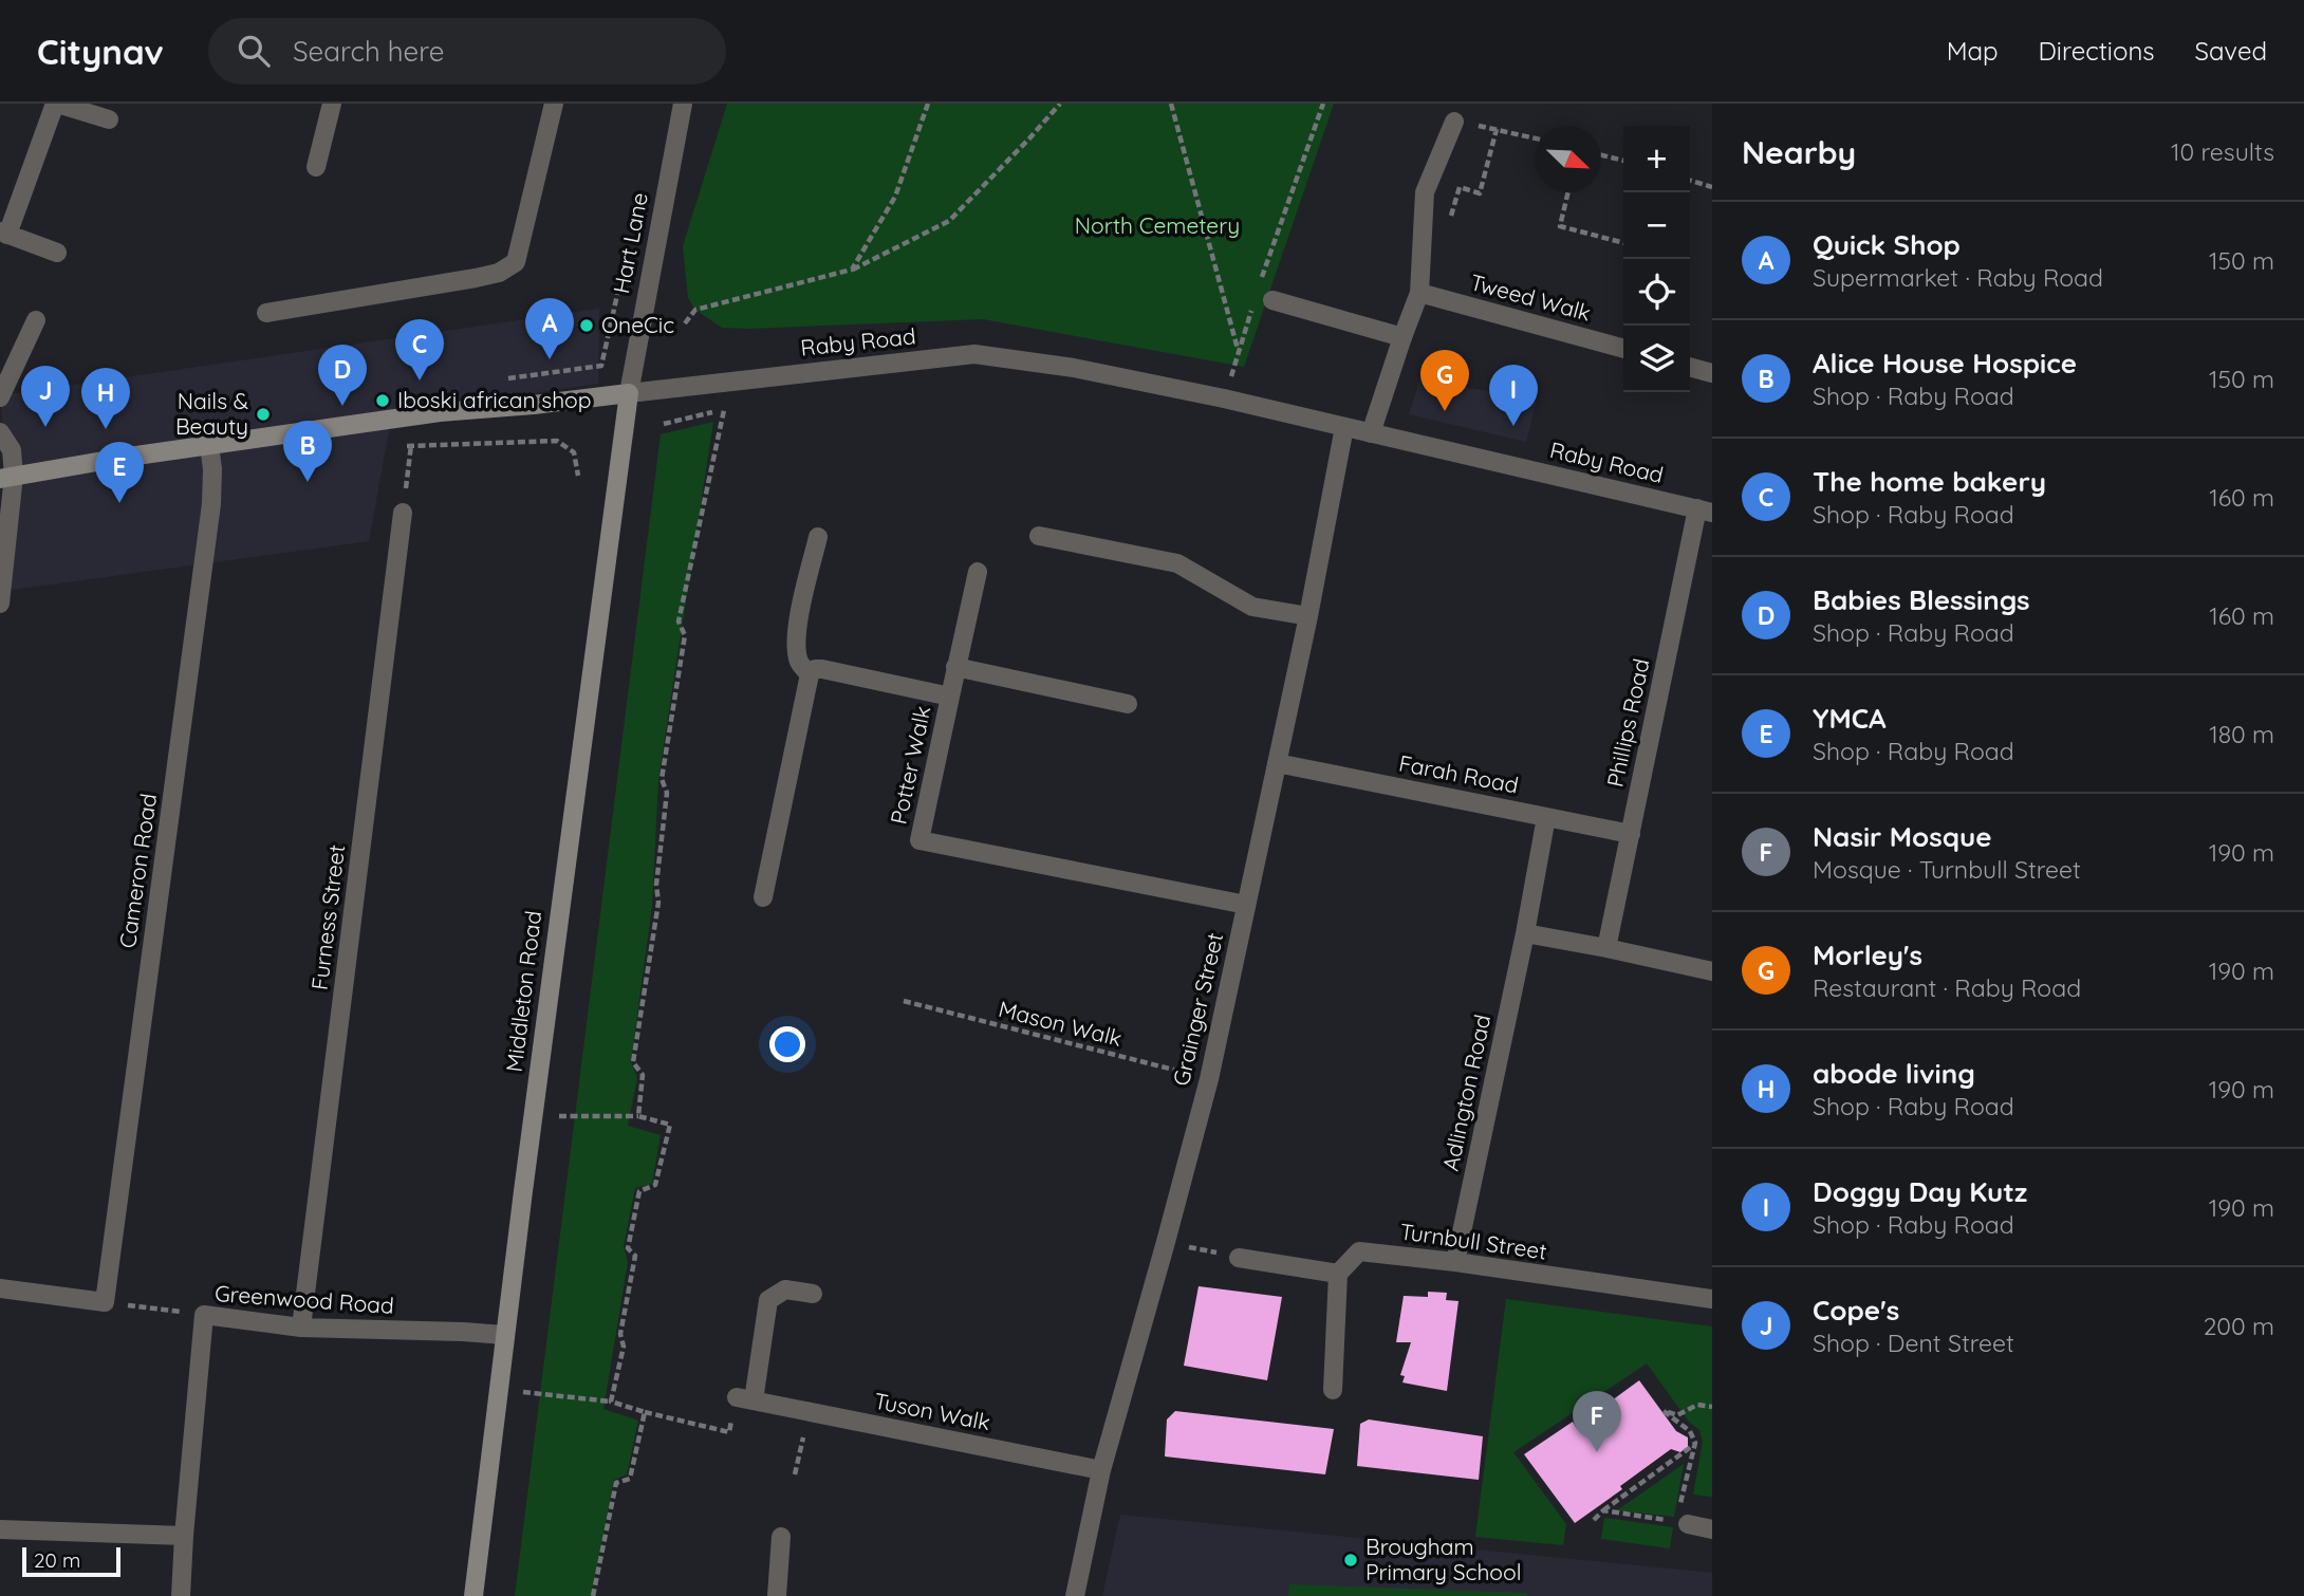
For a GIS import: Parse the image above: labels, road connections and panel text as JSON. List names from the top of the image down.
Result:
{
  "streets": {
    "main road": ["Raby Road", "Middleton Road"],
    "street": [
      "Hart Lane",
      "Tweed Walk",
      "Phillips Road",
      "Potter Walk",
      "Farah Road",
      "Cameron Road",
      "Furness Street",
      "Grainger Street",
      "Adlington Road",
      "Turnbull Street",
      "Greenwood Road",
      "Tuson Walk"
    ],
    "path": ["Mason Walk"]
  },
  "crossings": [
    ["Hart Lane", "Raby Road"],
    ["Hart Lane", "Middleton Road"],
    ["Raby Road", "Phillips Road"],
    ["Raby Road", "Cameron Road"],
    ["Raby Road", "Middleton Road"],
    ["Raby Road", "Grainger Street"],
    ["Phillips Road", "Farah Road"],
    ["Potter Walk", "Grainger Street"],
    ["Farah Road", "Grainger Street"],
    ["Farah Road", "Adlington Road"],
    ["Furness Street", "Greenwood Road"],
    ["Middleton Road", "Greenwood Road"],
    ["Grainger Street", "Mason Walk"],
    ["Grainger Street", "Tuson Walk"],
    ["Adlington Road", "Turnbull Street"]
  ],
  "parks": ["North Cemetery"],
  "places": [
    "OneCic",
    "Iboski african shop",
    "Nails & Beauty",
    "Brougham Primary School"
  ],
  "scale_bar": "20 m",
  "north": "bottom right",
  "page": {
    "header": "Citynav",
    "search": "Search here",
    "nav": ["Map", "Directions", "Saved"],
    "heading": ["Nearby", "10 results"],
    "map_buttons": ["+", "−"],
    "list": [
      {
        "mark": "A",
        "name": "Quick Shop",
        "note": "Supermarket · Raby Road",
        "value": "150 m"
      },
      {
        "mark": "B",
        "name": "Alice House Hospice",
        "note": "Shop · Raby Road",
        "value": "150 m"
      },
      {
        "mark": "C",
        "name": "The home bakery",
        "note": "Shop · Raby Road",
        "value": "160 m"
      },
      {
        "mark": "D",
        "name": "Babies Blessings",
        "note": "Shop · Raby Road",
        "value": "160 m"
      },
      {
        "mark": "E",
        "name": "YMCA",
        "note": "Shop · Raby Road",
        "value": "180 m"
      },
      {
        "mark": "F",
        "name": "Nasir Mosque",
        "note": "Mosque · Turnbull Street",
        "value": "190 m"
      },
      {
        "mark": "G",
        "name": "Morley's",
        "note": "Restaurant · Raby Road",
        "value": "190 m"
      },
      {
        "mark": "H",
        "name": "abode living",
        "note": "Shop · Raby Road",
        "value": "190 m"
      },
      {
        "mark": "I",
        "name": "Doggy Day Kutz",
        "note": "Shop · Raby Road",
        "value": "190 m"
      },
      {
        "mark": "J",
        "name": "Cope's",
        "note": "Shop · Dent Street",
        "value": "200 m"
      }
    ],
    "pins": [
      "A",
      "C",
      "D",
      "G",
      "I",
      "J",
      "H",
      "B",
      "E",
      "F"
    ],
    "scale": "20 m"
  }
}
